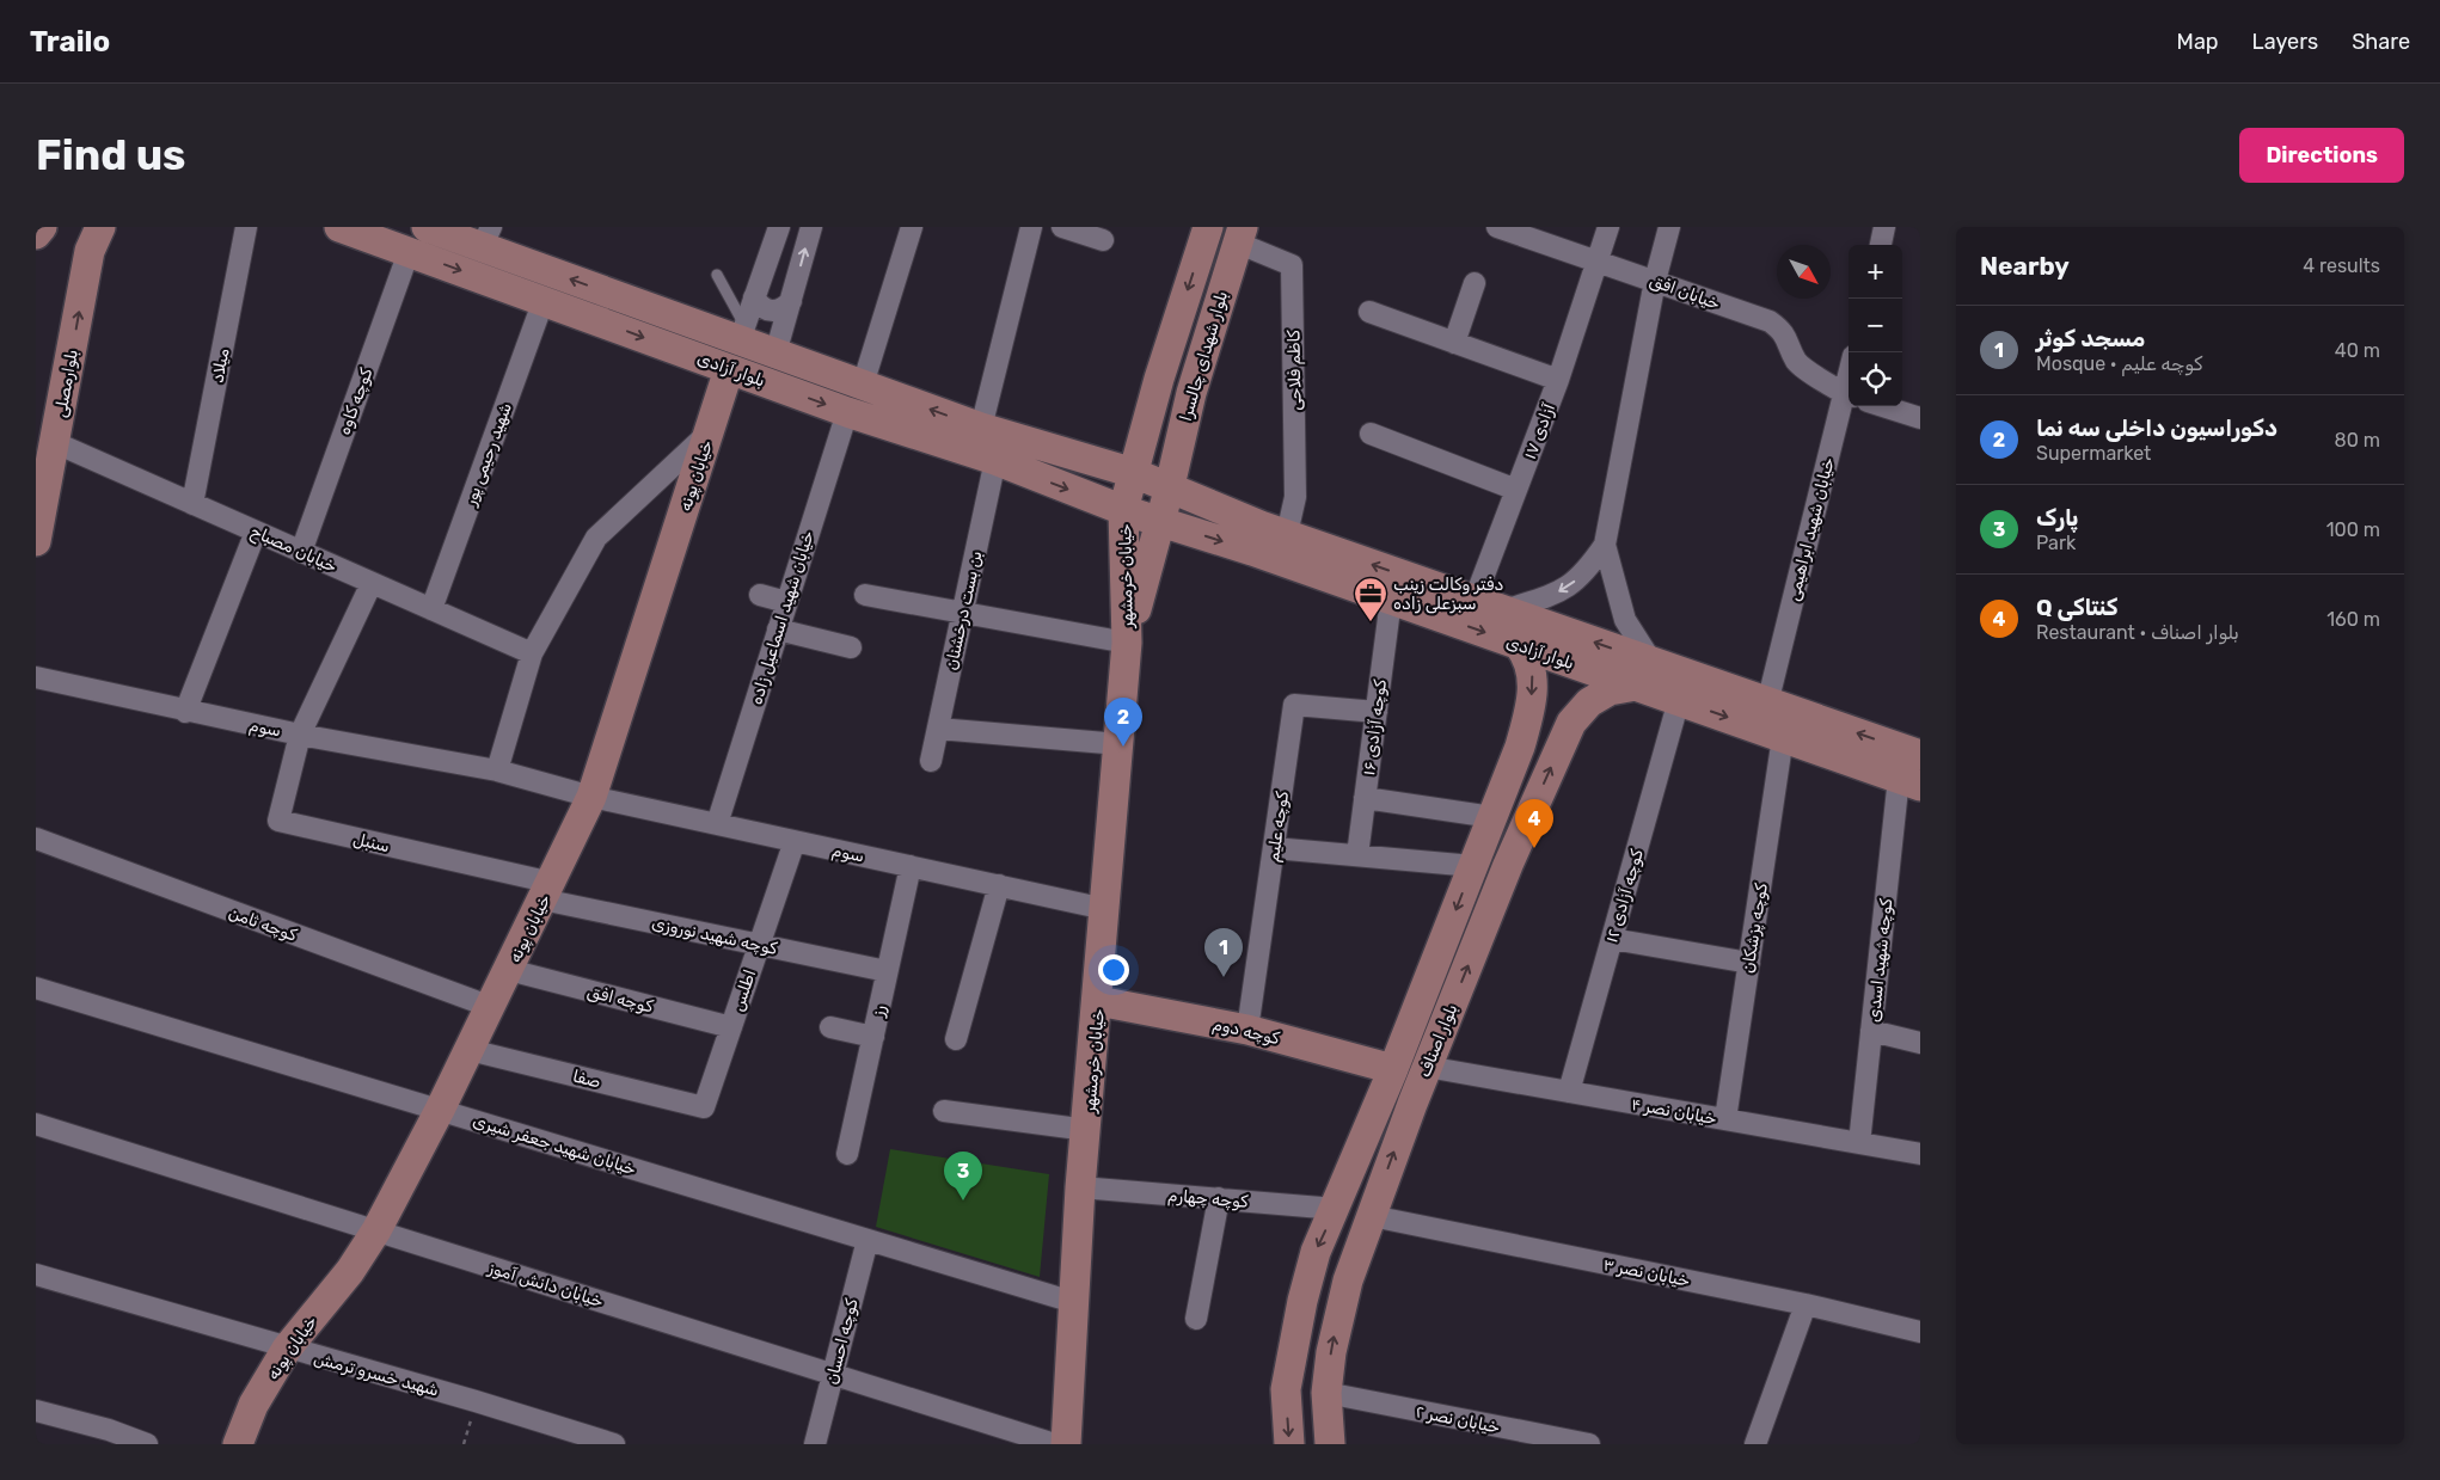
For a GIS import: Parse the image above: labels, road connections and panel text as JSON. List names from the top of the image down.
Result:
{
  "streets": {
    "main road": [
      "بلوار شهدای چالسرا",
      "بلوار آزادی",
      "بلوارمصلی",
      "خیابان پونه",
      "خیابان خرمشهر",
      "کوچه دوم",
      "بلوار اصناف"
    ],
    "street": [
      "خیابان افق",
      "میلاد",
      "کاظم فلاحی",
      "کوچه کاوه",
      "آزادی ۱۷",
      "شهید رحیمی پور",
      "خیابان شهید ابراهیمی",
      "خیابان مصباح",
      "بن بست درخشنان",
      "خیابان شهید اسماعیل زاده",
      "سوم",
      "کوچه آزادی ۱۶",
      "کوچه علیم",
      "سنبل",
      "کوچه آزادی ۱۲",
      "کوچه ثامن",
      "کوچه پزشکان",
      "کوچه شهید نوروزی",
      "کوچه شهید اسدی",
      "اطلس",
      "کوچه افق",
      "رز",
      "صفا",
      "خیابان نصر ۴",
      "خیابان شهید جعفر شیری",
      "کوچه چهارم",
      "خیابان نصر ۳",
      "خیابان دانش آموز",
      "کوچه احسان",
      "شهید خسرو ترمش",
      "خیابان نصر ۲"
    ]
  },
  "crossings": [
    ["خیابان افق", "آزادی ۱۷"],
    ["خیابان افق", "خیابان شهید ابراهیمی"],
    ["بلوار شهدای چالسرا", "بلوار آزادی"],
    ["بلوار شهدای چالسرا", "کاظم فلاحی"],
    ["بلوار شهدای چالسرا", "خیابان خرمشهر"],
    ["میلاد", "خیابان مصباح"],
    ["بلوار آزادی", "کاظم فلاحی"],
    ["بلوار آزادی", "کوچه کاوه"],
    ["بلوار آزادی", "آزادی ۱۷"],
    ["بلوار آزادی", "شهید رحیمی پور"],
    ["بلوار آزادی", "خیابان پونه"],
    ["بلوار آزادی", "خیابان شهید ابراهیمی"],
    ["بلوار آزادی", "خیابان خرمشهر"],
    ["بلوار آزادی", "بن بست درخشنان"],
    ["بلوار آزادی", "خیابان شهید اسماعیل زاده"],
    ["بلوار آزادی", "کوچه آزادی ۱۶"],
    ["بلوار آزادی", "کوچه آزادی ۱۲"],
    ["بلوار آزادی", "کوچه پزشکان"],
    ["بلوار آزادی", "کوچه شهید اسدی"],
    ["بلوار آزادی", "بلوار اصناف"],
    ["بلوارمصلی", "خیابان مصباح"],
    ["کوچه کاوه", "خیابان مصباح"],
    ["شهید رحیمی پور", "خیابان مصباح"],
    ["خیابان پونه", "سوم"],
    ["خیابان پونه", "سنبل"],
    ["خیابان پونه", "کوچه ثامن"],
    ["خیابان پونه", "کوچه شهید نوروزی"],
    ["خیابان پونه", "کوچه افق"],
    ["خیابان پونه", "صفا"],
    ["خیابان پونه", "خیابان شهید جعفر شیری"],
    ["خیابان پونه", "خیابان دانش آموز"],
    ["خیابان پونه", "شهید خسرو ترمش"],
    ["خیابان خرمشهر", "سوم"],
    ["خیابان خرمشهر", "کوچه دوم"],
    ["خیابان خرمشهر", "خیابان شهید جعفر شیری"],
    ["خیابان خرمشهر", "کوچه چهارم"],
    ["خیابان شهید اسماعیل زاده", "سوم"],
    ["سوم", "سنبل"],
    ["سوم", "اطلس"],
    ["سوم", "رز"],
    ["کوچه آزادی ۱۶", "کوچه علیم"],
    ["کوچه علیم", "کوچه دوم"],
    ["سنبل", "کوچه شهید نوروزی"],
    ["کوچه آزادی ۱۲", "خیابان نصر ۴"],
    ["کوچه پزشکان", "خیابان نصر ۴"],
    ["کوچه شهید نوروزی", "اطلس"],
    ["کوچه شهید نوروزی", "رز"],
    ["کوچه شهید اسدی", "خیابان نصر ۴"],
    ["اطلس", "کوچه افق"],
    ["اطلس", "صفا"],
    ["کوچه دوم", "بلوار اصناف"],
    ["بلوار اصناف", "خیابان نصر ۴"],
    ["بلوار اصناف", "کوچه چهارم"],
    ["بلوار اصناف", "خیابان نصر ۳"],
    ["بلوار اصناف", "خیابان نصر ۲"],
    ["خیابان شهید جعفر شیری", "کوچه احسان"],
    ["خیابان دانش آموز", "کوچه احسان"]
  ],
  "one_way": ["بلوارمصلی"],
  "places": {
    "office": ["دفتر وکالت زینب سبزعلی زاده"]
  },
  "north": "bottom right",
  "page": {
    "header": "Trailo",
    "nav": ["Map", "Layers", "Share"],
    "buttons": "Directions",
    "title": "Find us",
    "heading": ["Nearby", "4 results"],
    "map_buttons": ["+", "−"],
    "list": [
      {
        "mark": "1",
        "name": "مسجد کوثر",
        "note": "Mosque · کوچه علیم",
        "value": "40 m"
      },
      {
        "mark": "2",
        "name": "دکوراسیون داخلی سه نما",
        "note": "Supermarket",
        "value": "80 m"
      },
      {
        "mark": "3",
        "name": "پارک",
        "note": "Park",
        "value": "100 m"
      },
      {
        "mark": "4",
        "name": "Q کنتاکی",
        "note": "Restaurant · بلوار اصناف",
        "value": "160 m"
      }
    ],
    "pins": [
      "2",
      "4",
      "1",
      "3"
    ]
  }
}
